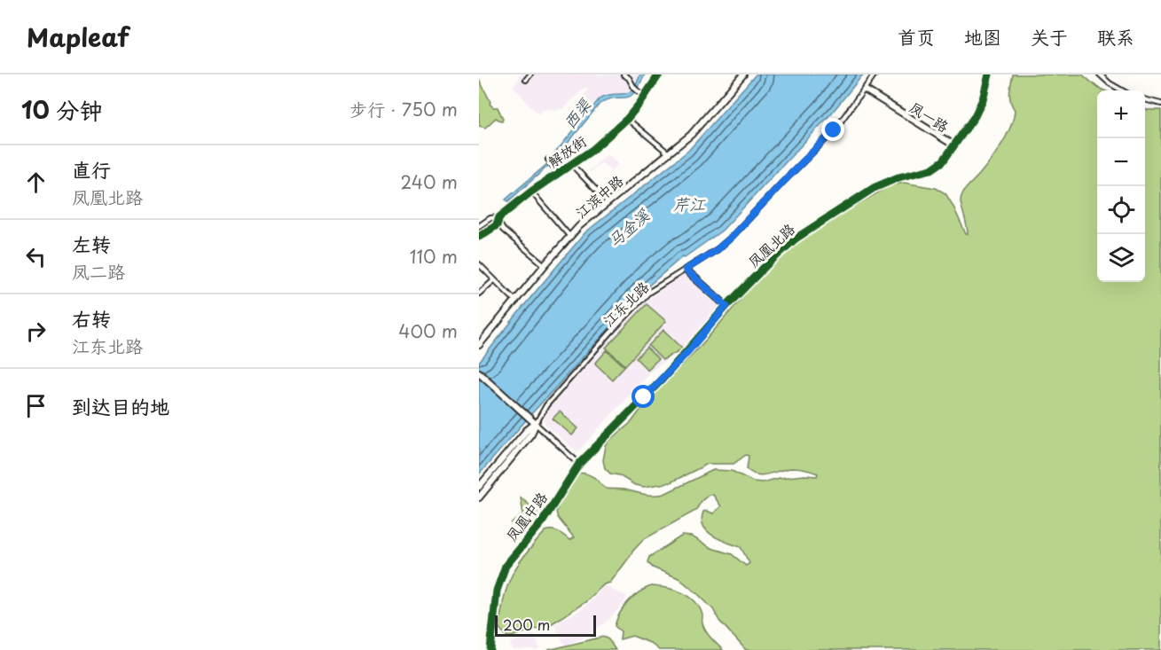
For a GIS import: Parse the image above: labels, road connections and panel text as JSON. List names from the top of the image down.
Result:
{
  "streets": {
    "street": [
      "凤一路",
      "解放街",
      "江滨中路",
      "凤凰北路",
      "江东北路",
      "凤凰中路"
    ]
  },
  "crossings": [
    ["凤一路", "凤凰北路"],
    ["凤一路", "江东北路"],
    ["凤凰北路", "凤凰中路"]
  ],
  "water": ["西渠", "芹江", "马金溪"],
  "scale_bar": "200 m",
  "page": {
    "header": "Mapleaf",
    "nav": [
      "首页",
      "地图",
      "关于",
      "联系"
    ],
    "heading": ["10 分钟", "步行 · 750 m"],
    "map_buttons": ["+", "−"],
    "list": [
      ["直行", "凤凰北路", "240 m"],
      ["左转", "凤二路", "110 m"],
      ["右转", "江东北路", "400 m"],
      "到达目的地"
    ],
    "scale": "200 m"
  }
}
